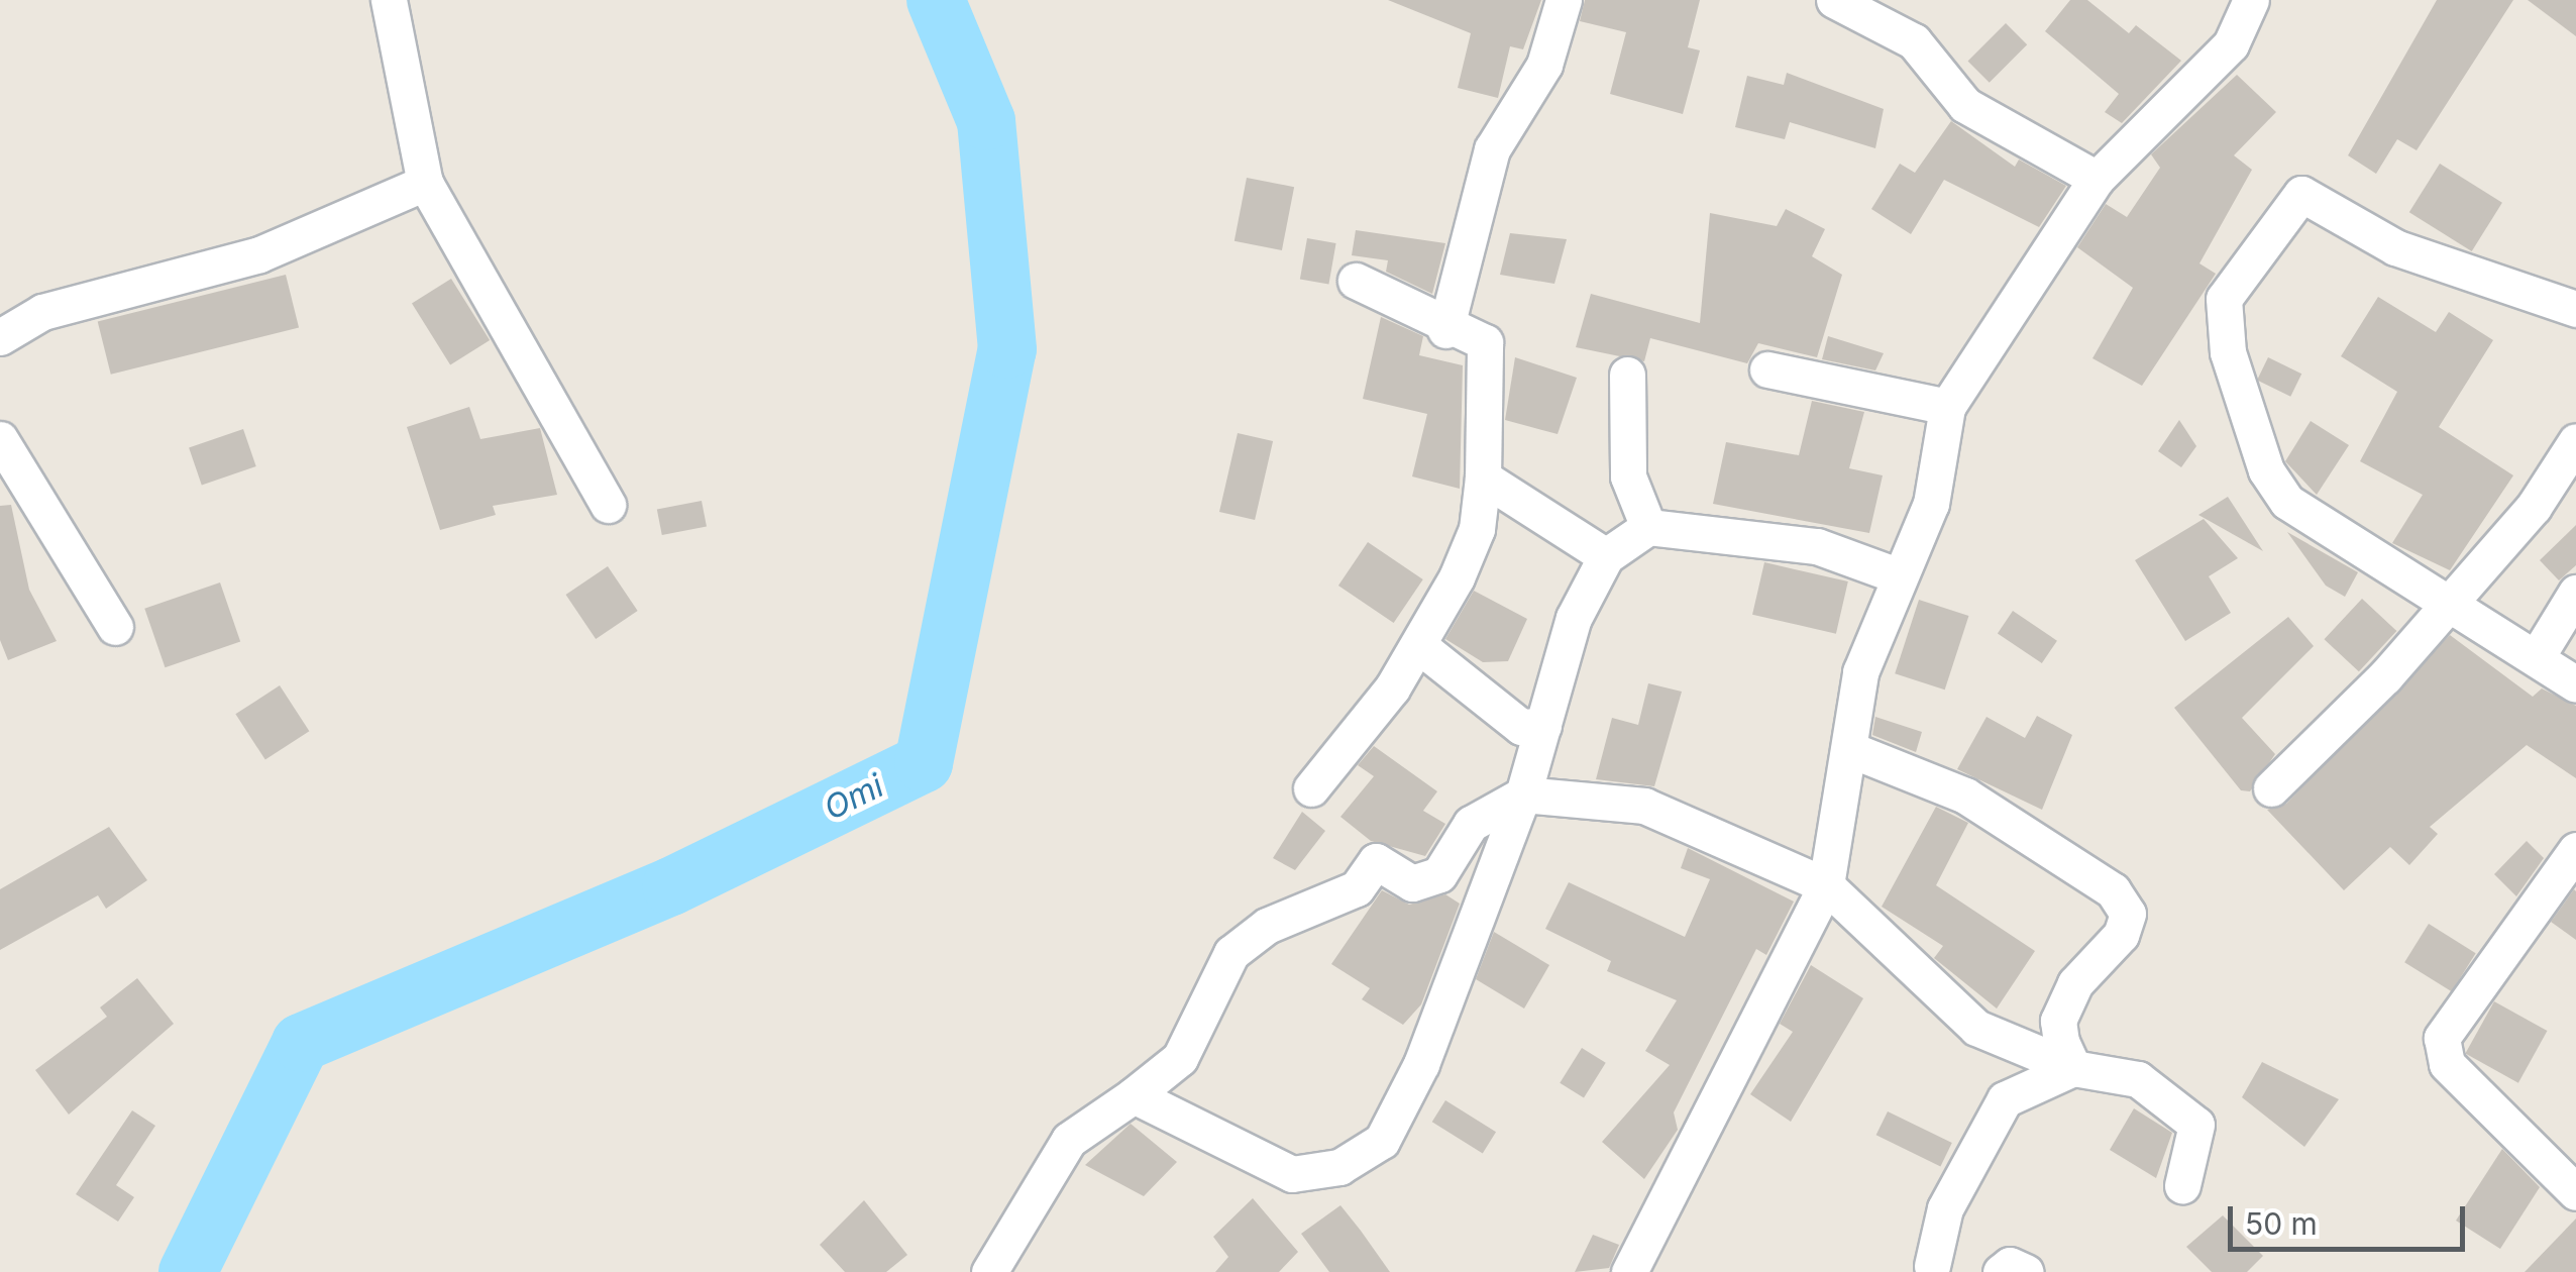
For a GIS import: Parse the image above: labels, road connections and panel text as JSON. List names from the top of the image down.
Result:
{
  "water": ["Omi"],
  "scale_bar": "50 m"
}
